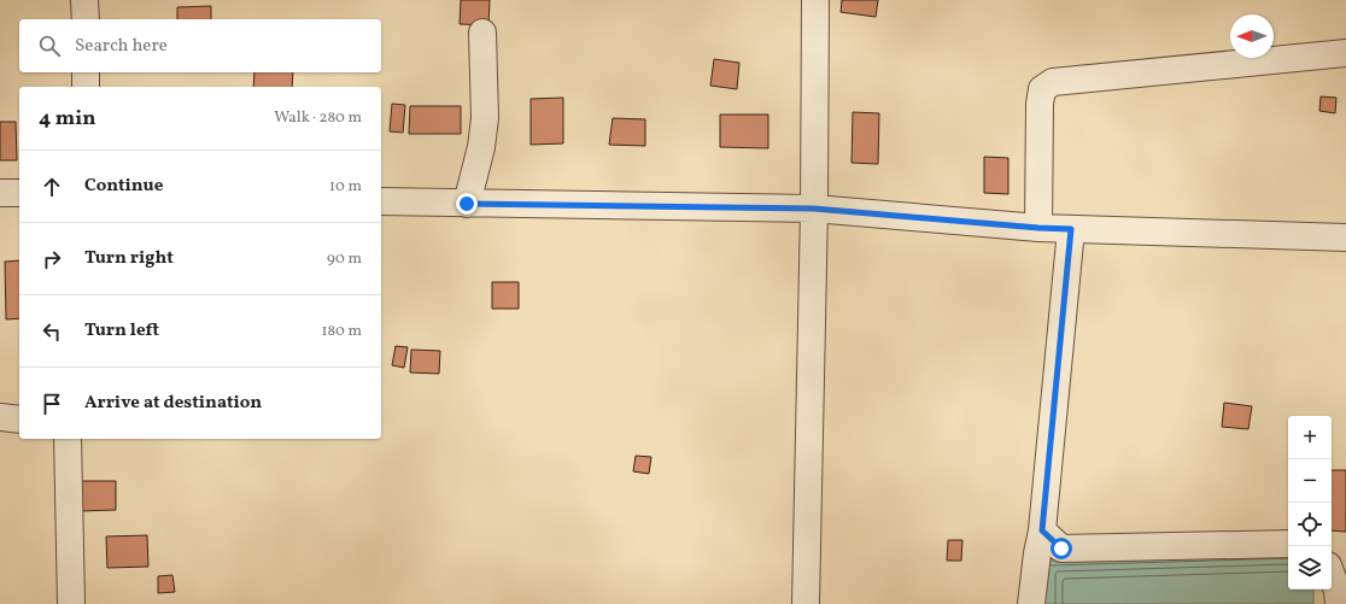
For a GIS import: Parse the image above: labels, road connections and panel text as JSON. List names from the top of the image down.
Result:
{
  "north": "left",
  "page": {
    "search": "Search here",
    "heading": ["4 min", "Walk · 280 m"],
    "list": [
      ["Continue", "10 m"],
      ["Turn right", "90 m"],
      ["Turn left", "180 m"],
      "Arrive at destination"
    ],
    "map_buttons": ["+", "−"]
  }
}
